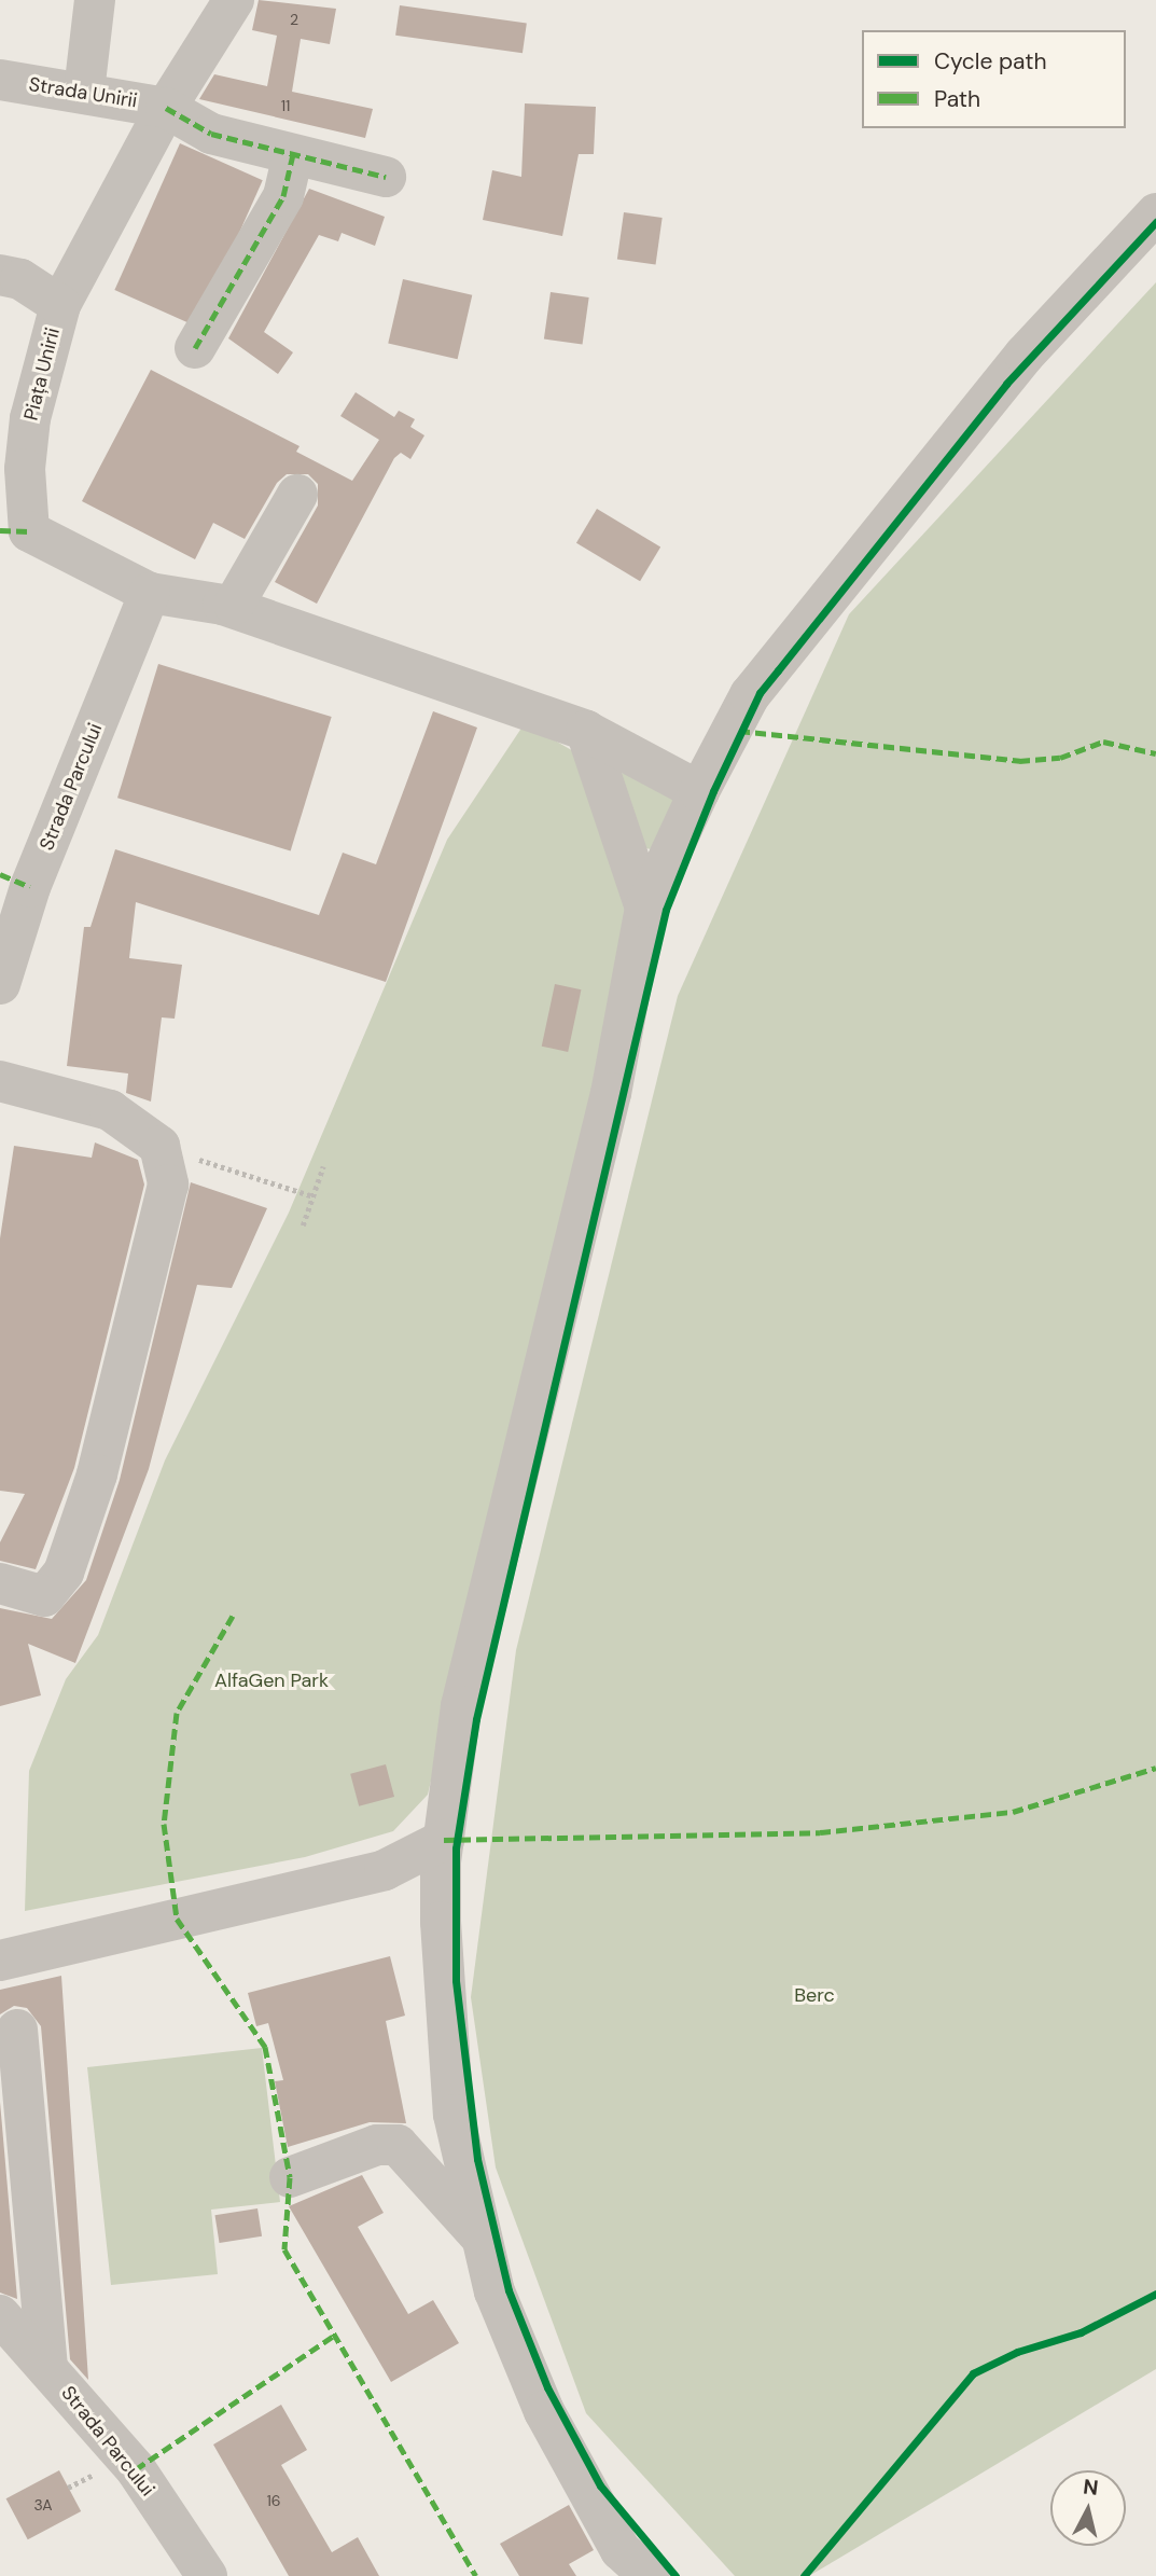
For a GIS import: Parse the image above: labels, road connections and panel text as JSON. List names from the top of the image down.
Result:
{
  "streets": {
    "street": ["Strada Unirii", "Piața Unirii", "Strada Parcului"]
  },
  "crossings": [
    ["Strada Unirii", "Piața Unirii"],
    ["Piața Unirii", "Strada Parcului"]
  ],
  "parks": ["AlfaGen Park", "Berc"],
  "house_numbers": [
    "2",
    "11",
    "16",
    "3A"
  ],
  "legend": ["Cycle path", "Path"],
  "north": "top"
}
